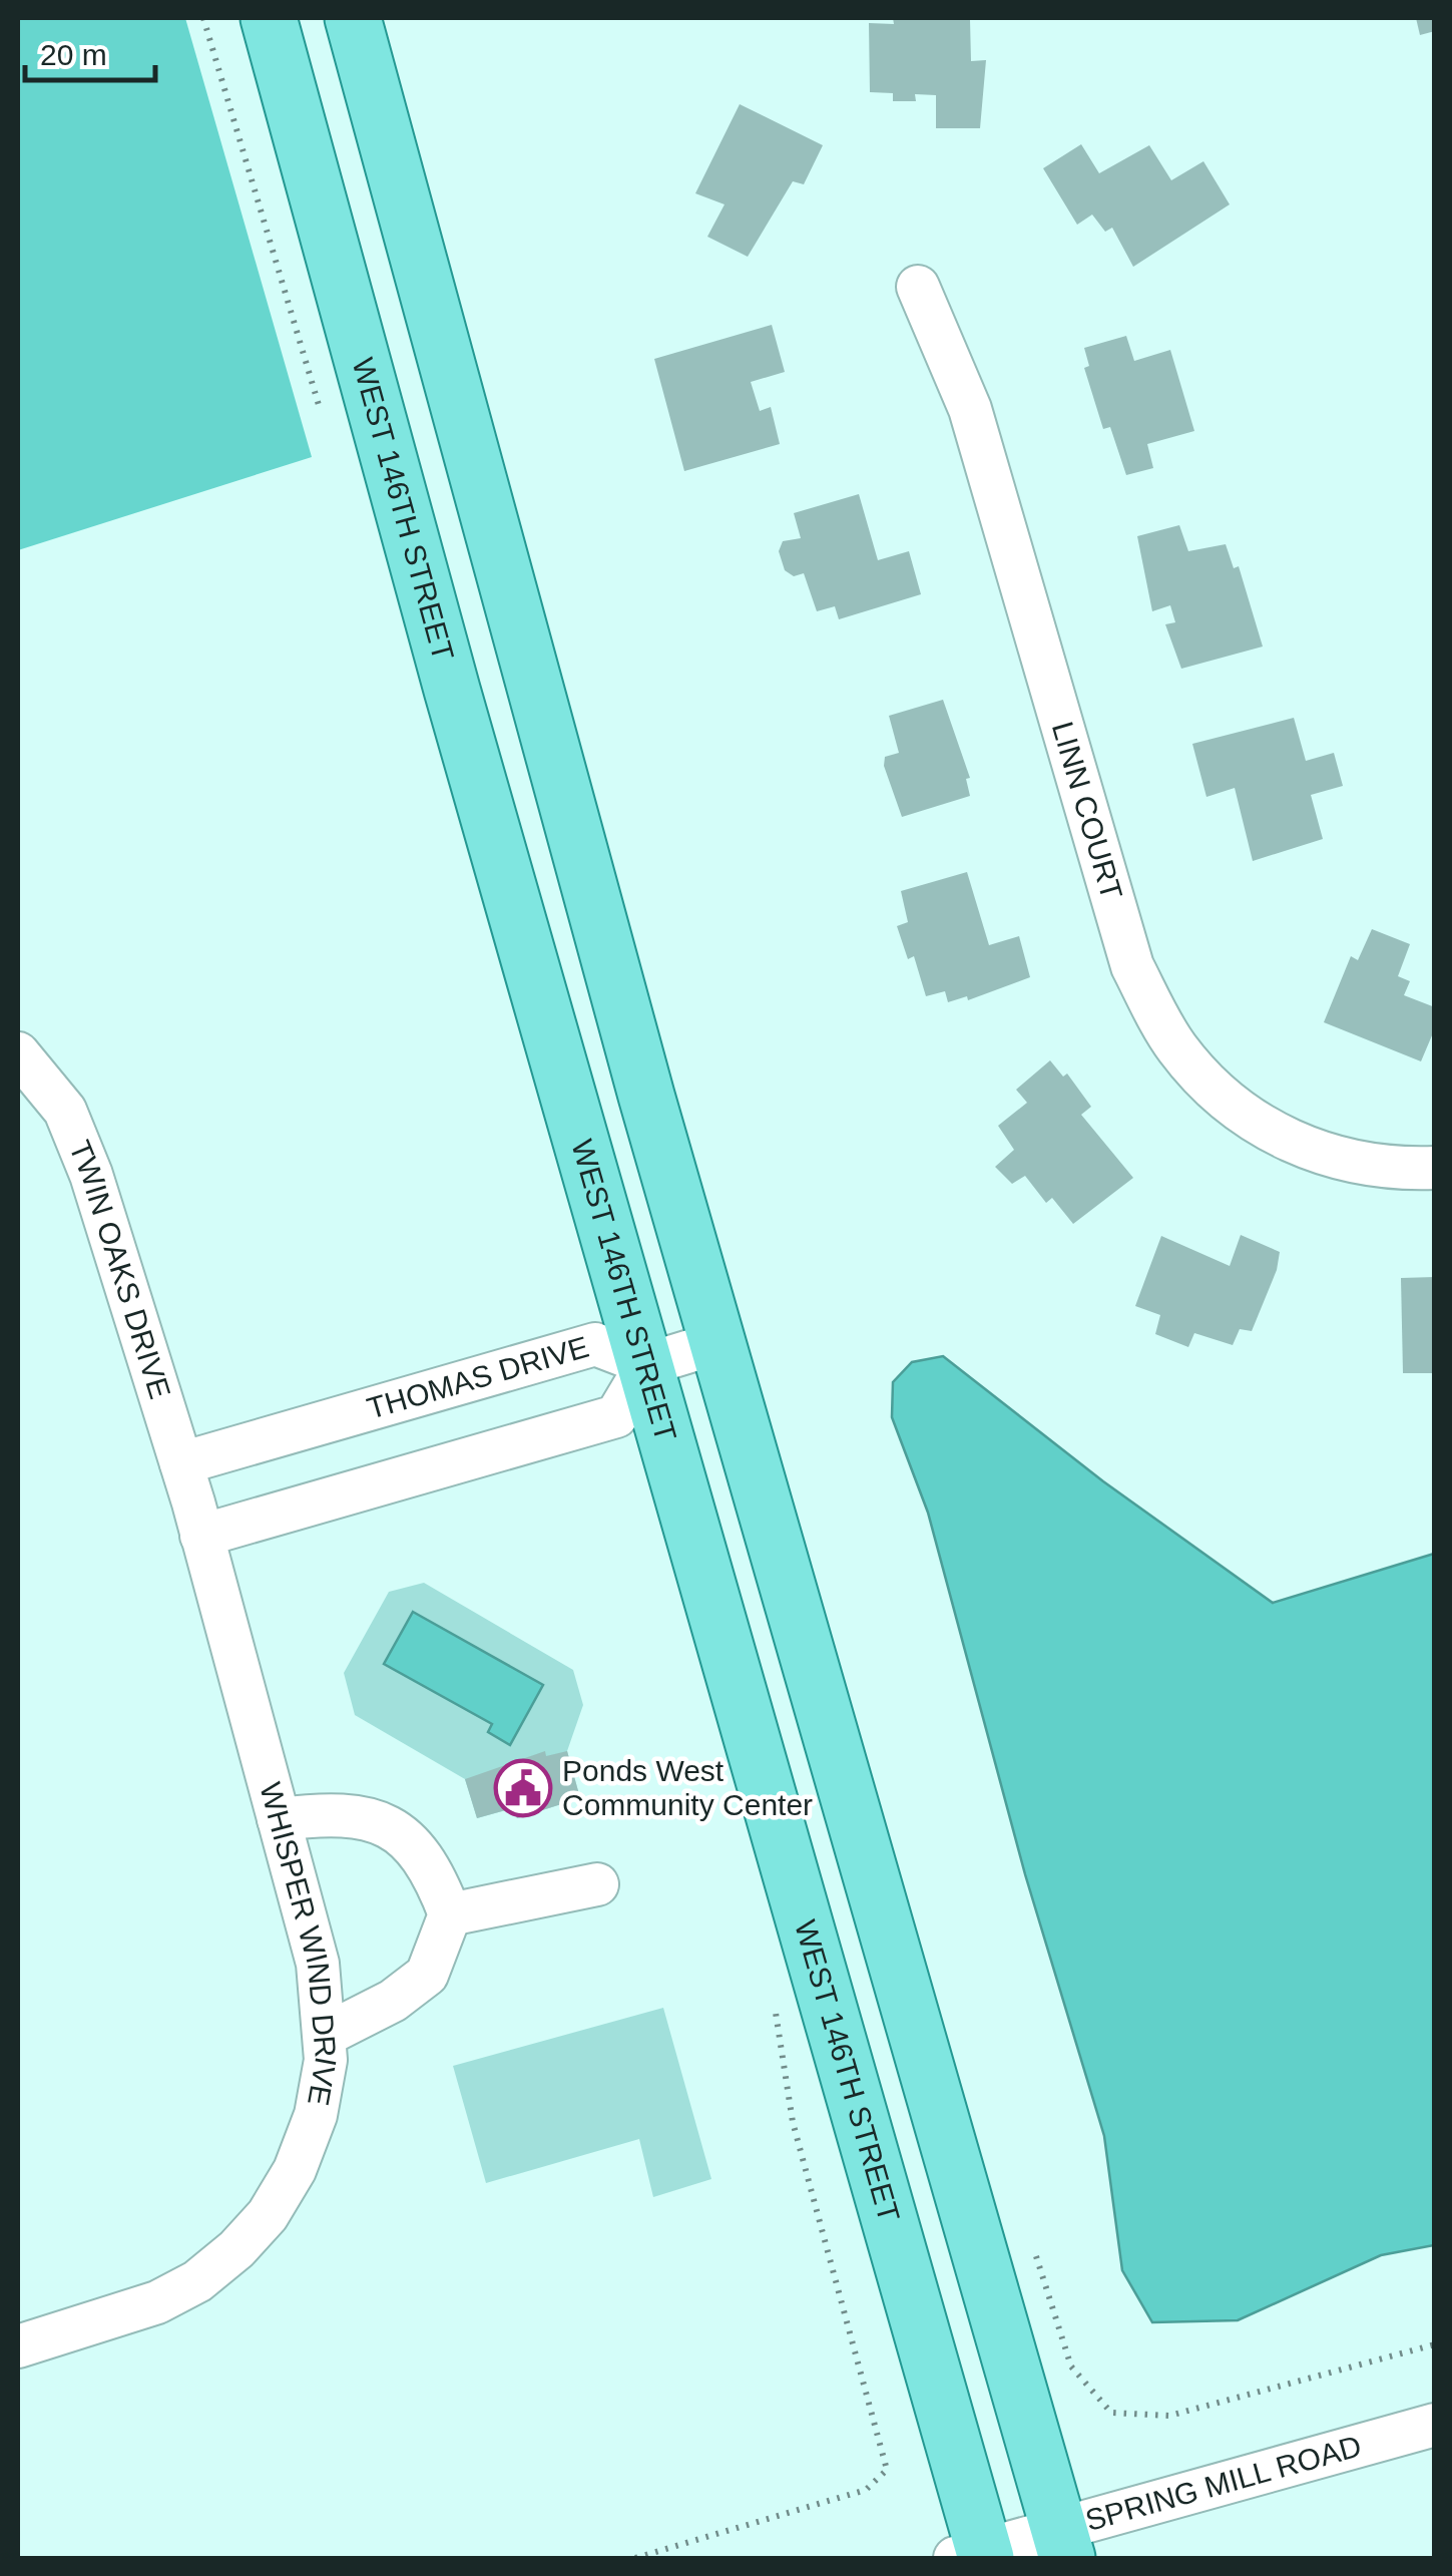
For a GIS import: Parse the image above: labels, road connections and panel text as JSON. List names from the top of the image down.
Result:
{
  "streets": {
    "main road": ["WEST 146TH STREET"],
    "street": [
      "LINN COURT",
      "TWIN OAKS DRIVE",
      "THOMAS DRIVE",
      "WHISPER WIND DRIVE",
      "SPRING MILL ROAD"
    ]
  },
  "crossings": [
    ["WEST 146TH STREET", "THOMAS DRIVE"],
    ["WEST 146TH STREET", "SPRING MILL ROAD"],
    ["TWIN OAKS DRIVE", "THOMAS DRIVE"],
    ["TWIN OAKS DRIVE", "WHISPER WIND DRIVE"],
    ["THOMAS DRIVE", "WHISPER WIND DRIVE"]
  ],
  "places": {
    "public building": ["Ponds West Community Center"]
  },
  "scale_bar": "20 m"
}
